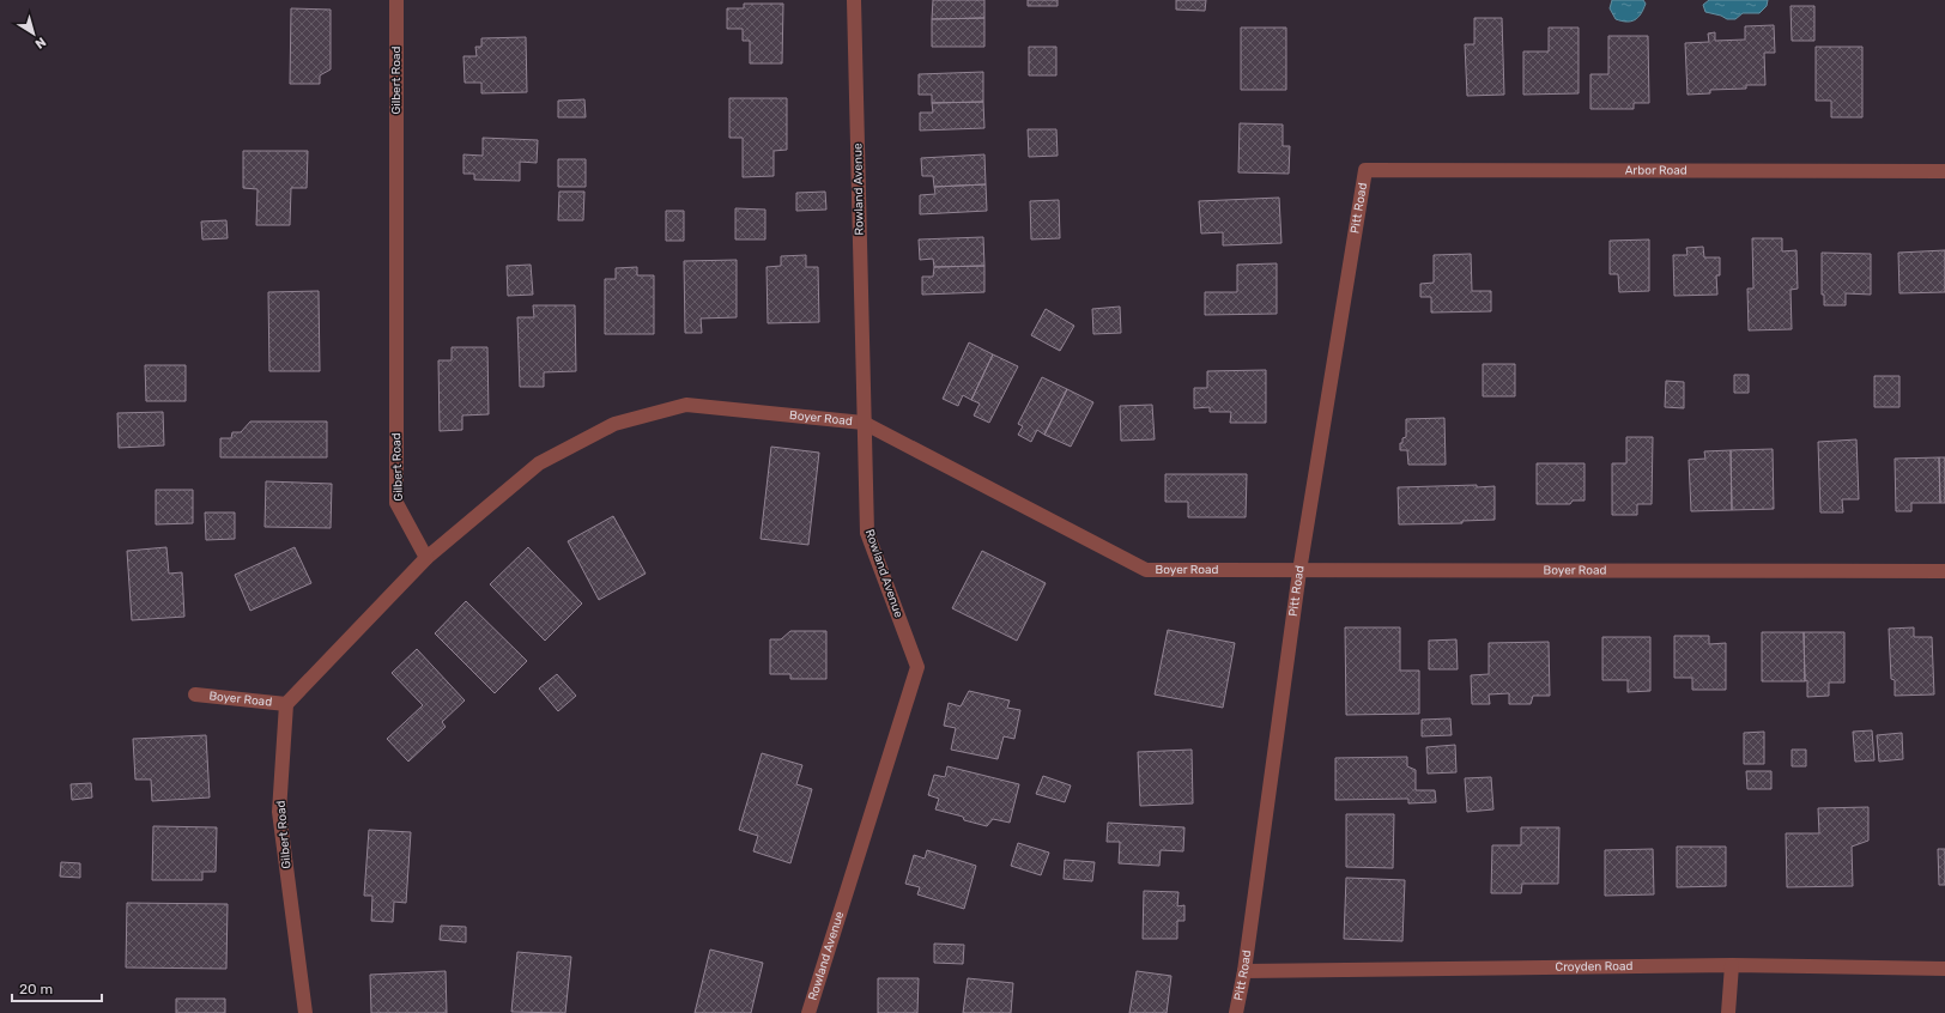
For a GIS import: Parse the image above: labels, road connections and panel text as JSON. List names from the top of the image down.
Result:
{
  "streets": {
    "street": [
      "Gilbert Road",
      "Arbor Road",
      "Rowland Avenue",
      "Pitt Road",
      "Boyer Road",
      "Croyden Road"
    ]
  },
  "crossings": [
    ["Gilbert Road", "Boyer Road"],
    ["Arbor Road", "Pitt Road"],
    ["Rowland Avenue", "Boyer Road"],
    ["Pitt Road", "Boyer Road"],
    ["Pitt Road", "Croyden Road"]
  ],
  "scale_bar": "20 m",
  "north": "bottom right"
}
